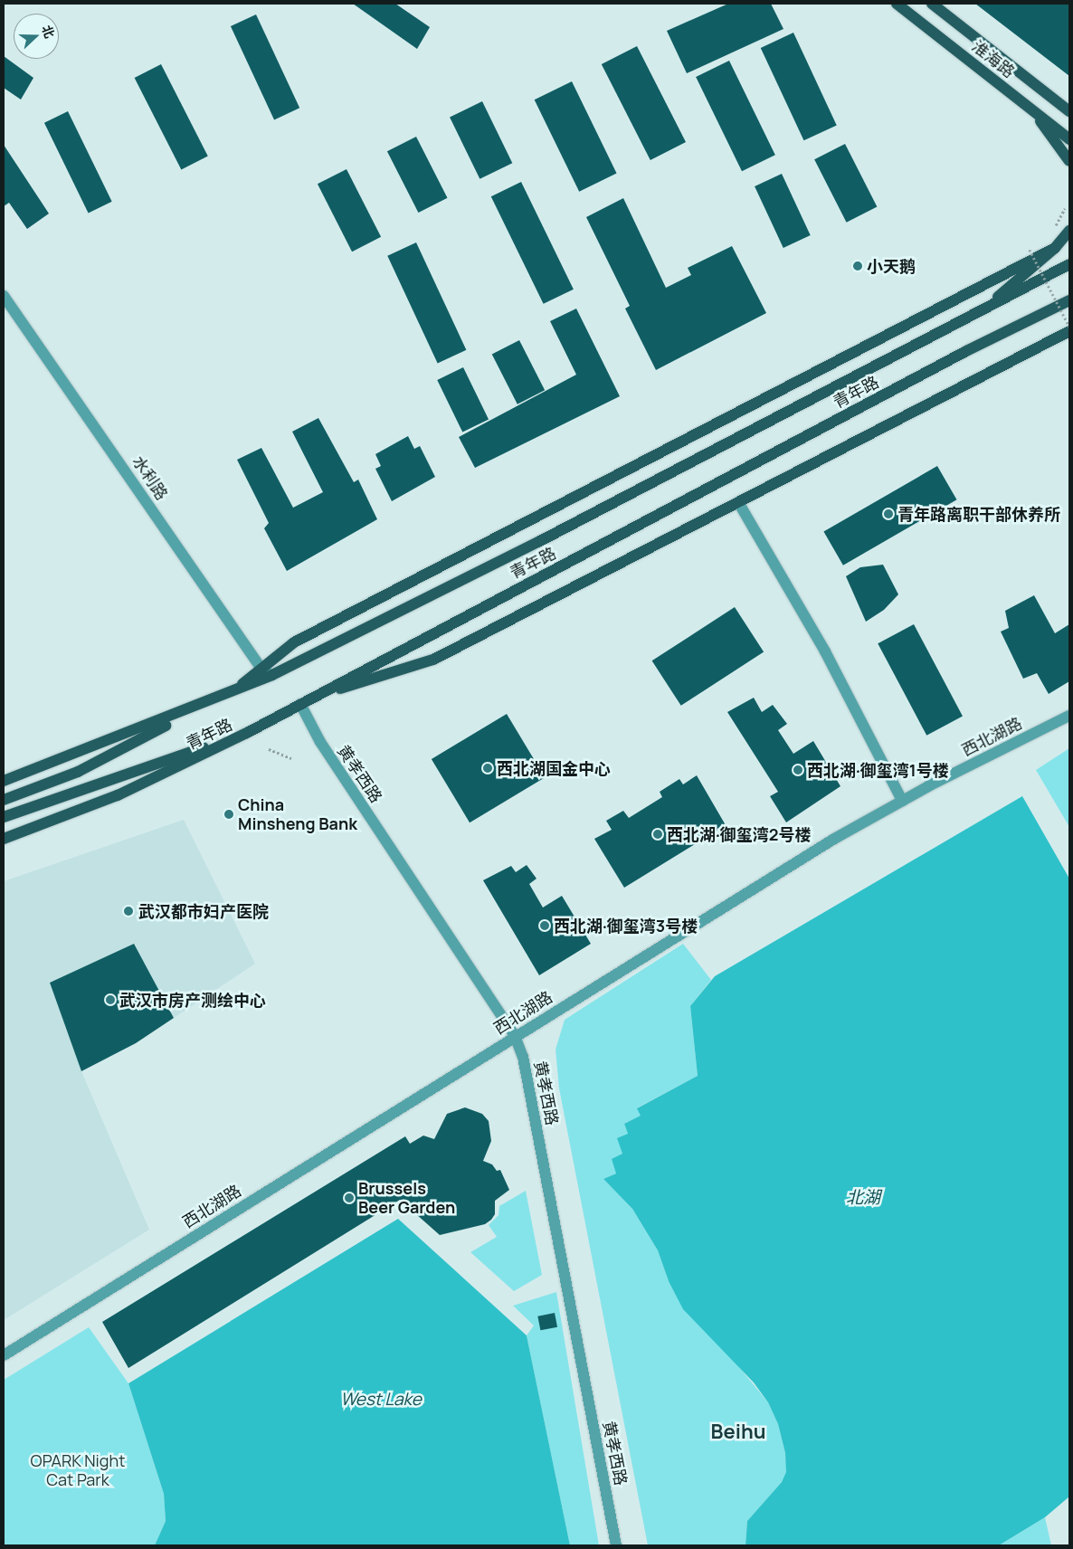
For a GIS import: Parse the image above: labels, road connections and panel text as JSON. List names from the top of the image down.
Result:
{
  "streets": {
    "main road": ["淮海路", "青年路"],
    "street": ["水利路", "西北湖路", "黄孝西路"]
  },
  "crossings": [
    ["青年路", "水利路"],
    ["青年路", "黄孝西路"],
    ["西北湖路", "黄孝西路"]
  ],
  "districts": ["Beihu"],
  "water": ["北湖", "West Lake"],
  "parks": ["OPARK Night Cat Park"],
  "places": [
    "小天鹅",
    "青年路离职干部休养所",
    "西北湖国金中心",
    "西北湖·御玺湾1号楼",
    "China Minsheng Bank",
    "西北湖·御玺湾2号楼",
    "武汉都市妇产医院",
    "西北湖·御玺湾3号楼",
    "武汉市房产测绘中心",
    "Brussels Beer Garden"
  ],
  "north": "right"
}
